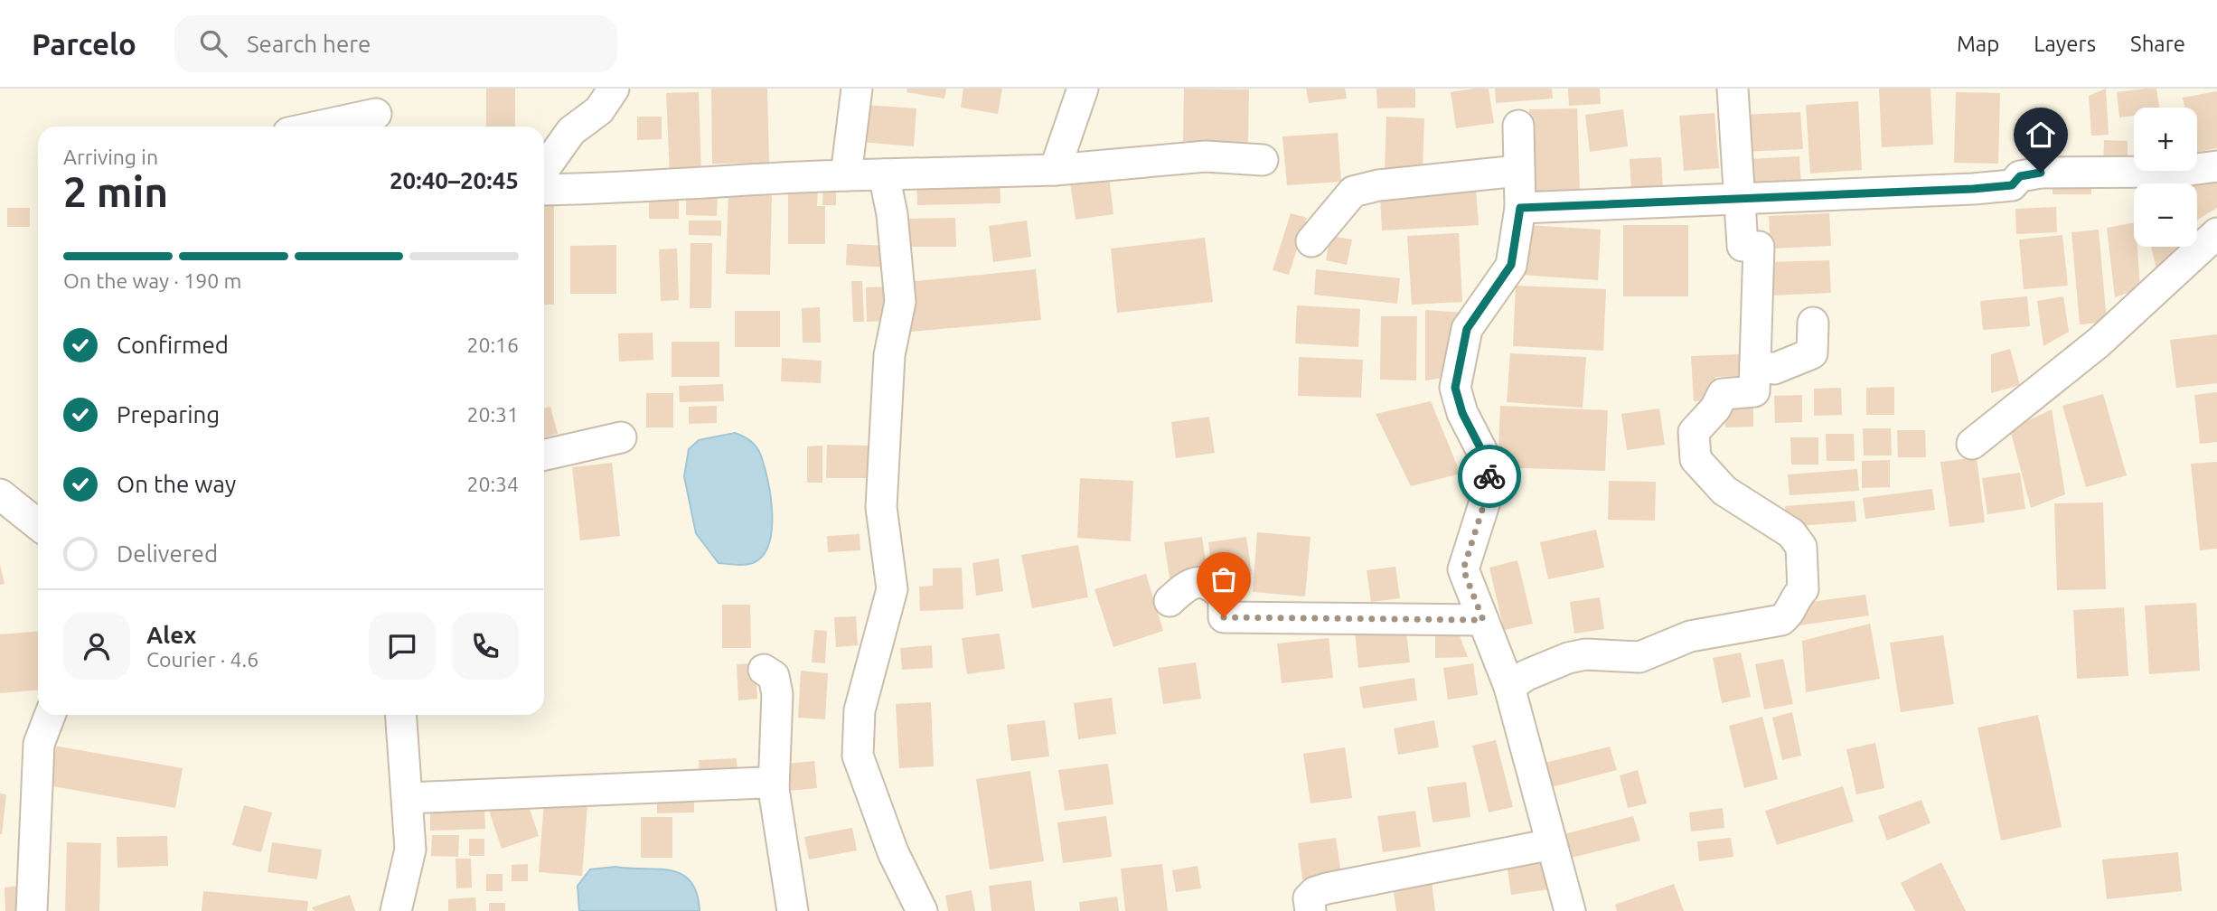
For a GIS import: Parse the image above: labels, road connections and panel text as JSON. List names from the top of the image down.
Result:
{
  "page": {
    "header": "Parcelo",
    "search": "Search here",
    "nav": ["Map", "Layers", "Share"],
    "map_buttons": ["+", "−"],
    "heading": ["2 min", "Arriving in", "20:40–20:45"],
    "panel": ["Alex", "Courier · 4.6"],
    "bar": "On the way · 190 m",
    "list": [
      ["Confirmed", "20:16"],
      ["Preparing", "20:31"],
      ["On the way", "20:34"],
      "Delivered"
    ]
  }
}
